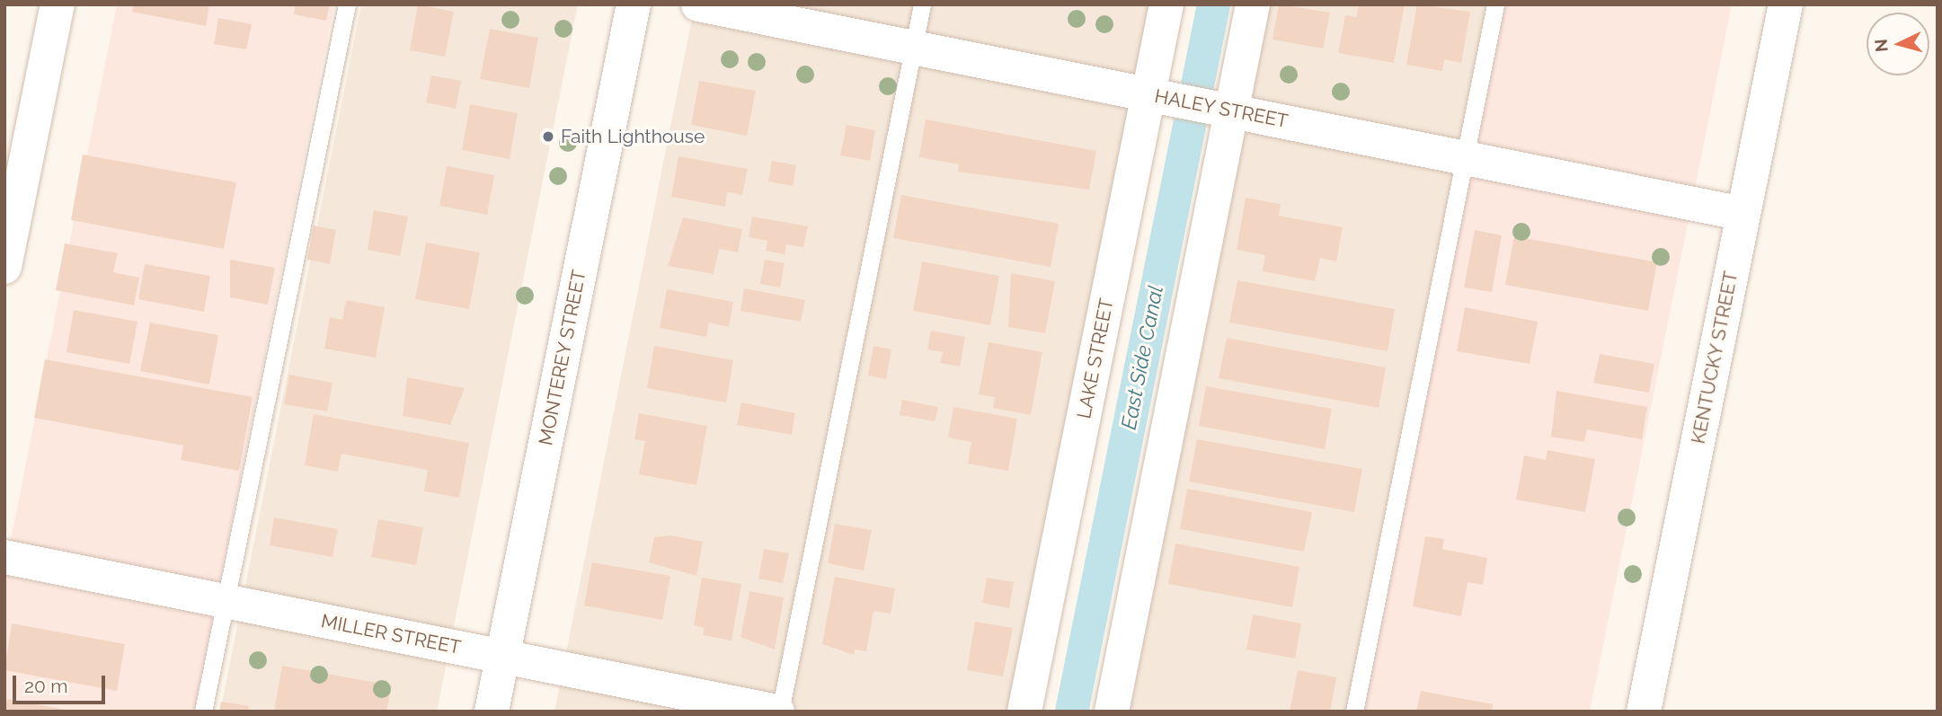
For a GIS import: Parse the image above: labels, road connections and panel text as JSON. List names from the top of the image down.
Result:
{
  "streets": {
    "street": [
      "HALEY STREET",
      "MONTEREY STREET",
      "KENTUCKY STREET",
      "LAKE STREET",
      "MILLER STREET"
    ]
  },
  "crossings": [
    ["HALEY STREET", "KENTUCKY STREET"],
    ["HALEY STREET", "LAKE STREET"],
    ["MONTEREY STREET", "MILLER STREET"]
  ],
  "water": ["East Side Canal"],
  "places": ["Faith Lighthouse"],
  "scale_bar": "20 m",
  "north": "left"
}
